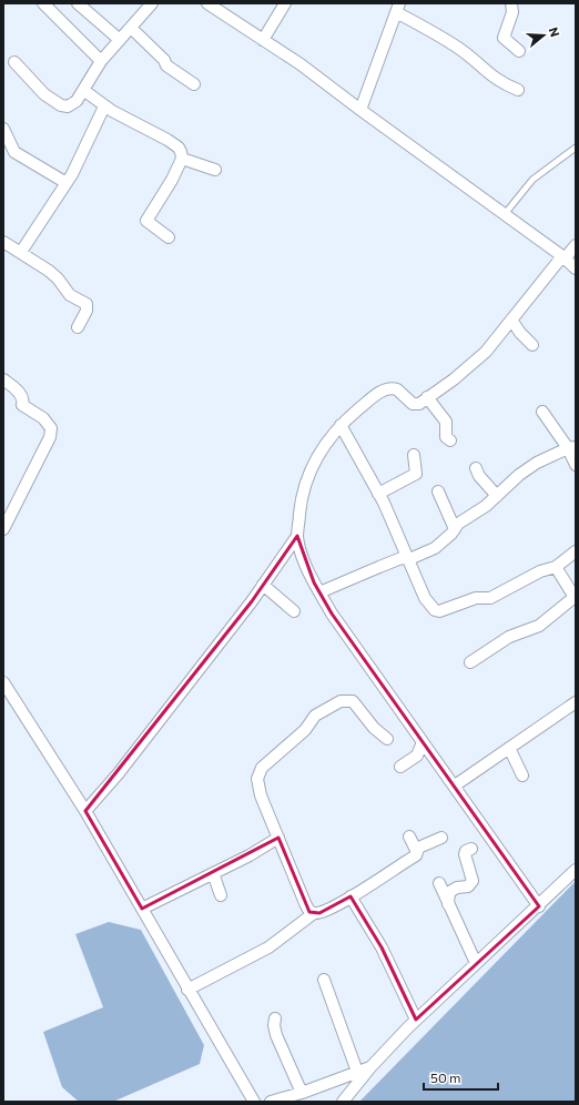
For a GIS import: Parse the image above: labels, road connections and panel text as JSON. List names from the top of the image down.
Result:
{
  "scale_bar": "50 m",
  "north": "right"
}
